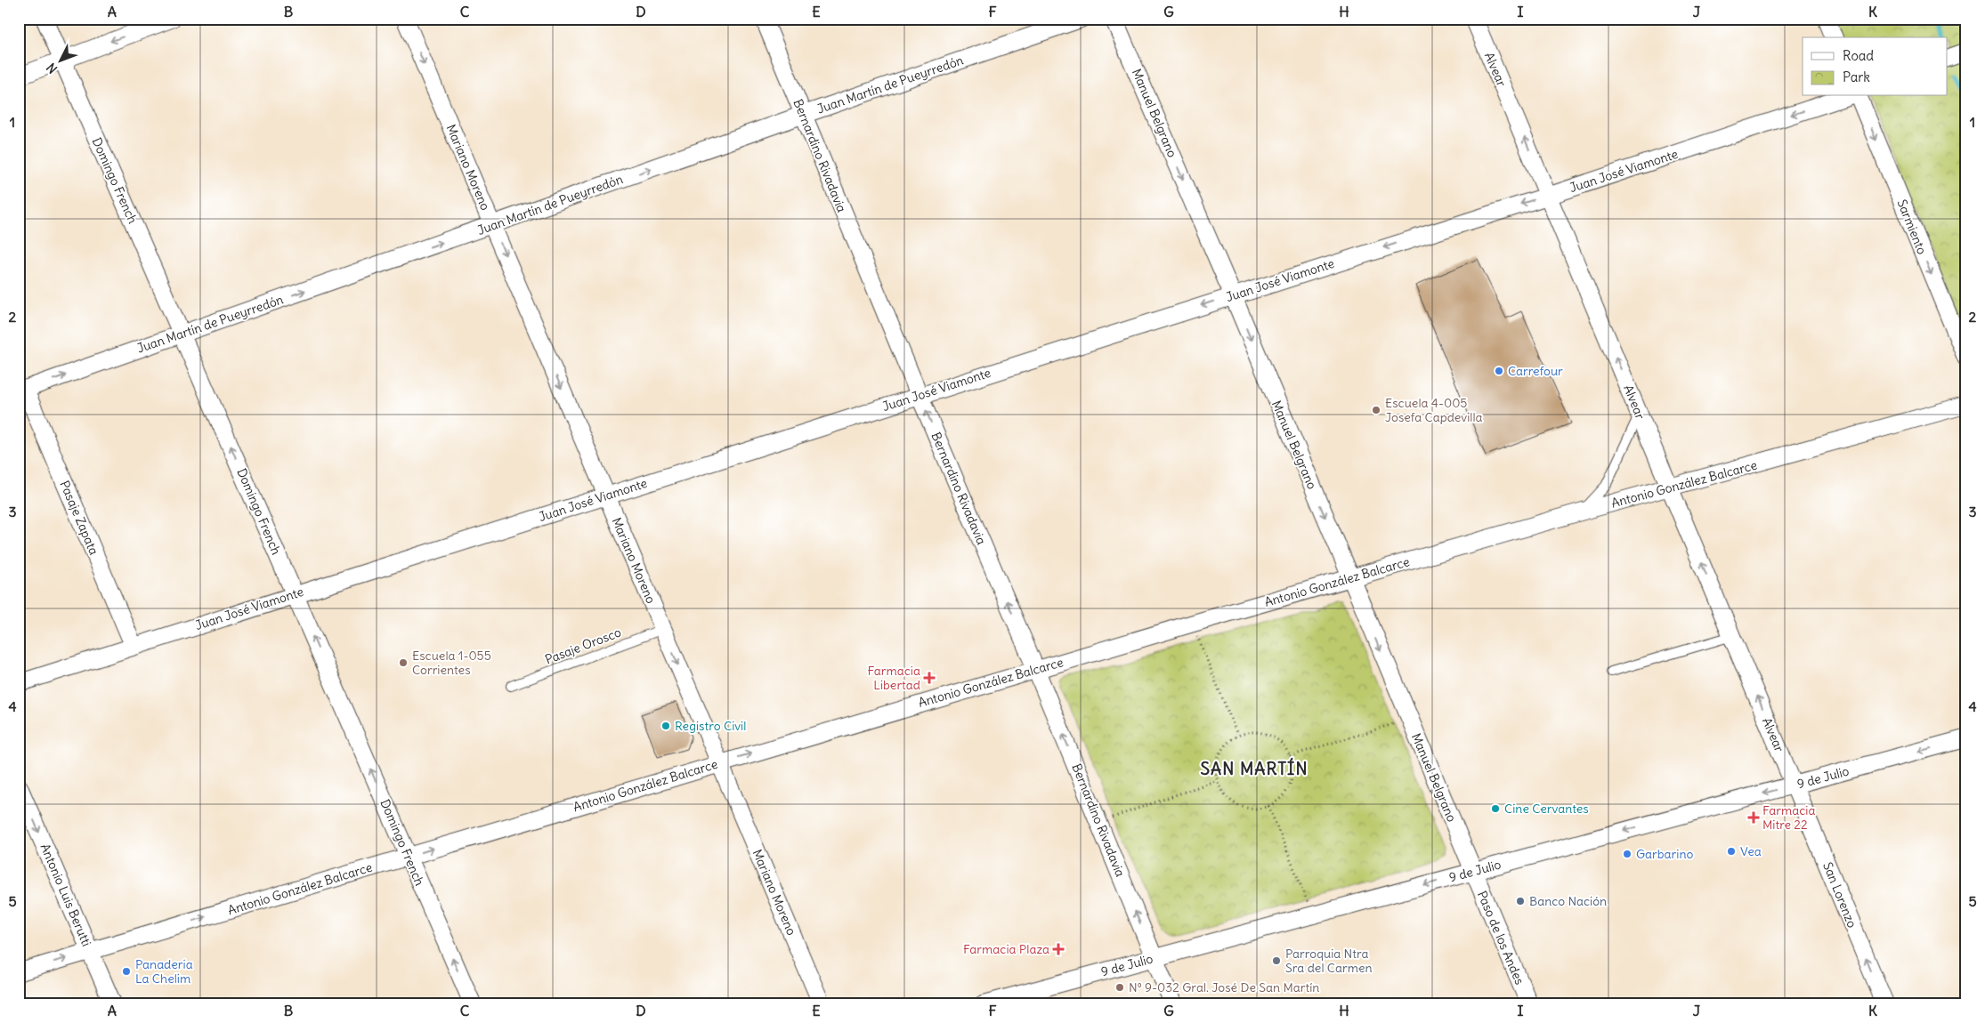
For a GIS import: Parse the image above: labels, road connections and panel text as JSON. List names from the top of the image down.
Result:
{
  "streets": {
    "street": [
      "Alvear",
      "Juan Martín de Pueyrredón",
      "Manuel Belgrano",
      "Bernardino Rivadavia",
      "Mariano Moreno",
      "Juan José Viamonte",
      "Domingo French",
      "Sarmiento",
      "Antonio González Balcarce",
      "Pasaje Zapata",
      "9 de Julio",
      "Antonio Luis Berutti",
      "San Lorenzo",
      "Paso de los Andes"
    ],
    "lane": ["Pasaje Orosco"]
  },
  "crossings": [
    ["Alvear", "Juan José Viamonte"],
    ["Alvear", "Antonio González Balcarce"],
    ["Alvear", "9 de Julio"],
    ["Alvear", "San Lorenzo"],
    ["Juan Martín de Pueyrredón", "Bernardino Rivadavia"],
    ["Juan Martín de Pueyrredón", "Mariano Moreno"],
    ["Juan Martín de Pueyrredón", "Domingo French"],
    ["Juan Martín de Pueyrredón", "Pasaje Zapata"],
    ["Manuel Belgrano", "Juan José Viamonte"],
    ["Manuel Belgrano", "Antonio González Balcarce"],
    ["Manuel Belgrano", "9 de Julio"],
    ["Manuel Belgrano", "Paso de los Andes"],
    ["Bernardino Rivadavia", "Juan José Viamonte"],
    ["Bernardino Rivadavia", "Antonio González Balcarce"],
    ["Bernardino Rivadavia", "9 de Julio"],
    ["Mariano Moreno", "Juan José Viamonte"],
    ["Mariano Moreno", "Antonio González Balcarce"],
    ["Mariano Moreno", "Pasaje Orosco"],
    ["Juan José Viamonte", "Domingo French"],
    ["Juan José Viamonte", "Pasaje Zapata"],
    ["Domingo French", "Antonio González Balcarce"],
    ["Antonio González Balcarce", "Antonio Luis Berutti"],
    ["9 de Julio", "San Lorenzo"],
    ["9 de Julio", "Paso de los Andes"]
  ],
  "one_way": [
    "Alvear",
    "Juan Martín de Pueyrredón",
    "Manuel Belgrano",
    "Bernardino Rivadavia",
    "Mariano Moreno",
    "Juan José Viamonte",
    "Domingo French",
    "Sarmiento",
    "Antonio González Balcarce",
    "9 de Julio",
    "Antonio Luis Berutti",
    "San Lorenzo"
  ],
  "districts": ["SAN MARTÍN"],
  "places": {
    "other": [
      "Carrefour",
      "Escuela 4-005 Josefa Capdevilla",
      "Escuela 1-055 Corrientes",
      "Registro Civil",
      "Cine Cervantes",
      "Vea",
      "Garbarino",
      "Banco Nación",
      "Parroquia Ntra Sra del Carmen",
      "Panaderia La Chelim",
      "Nº 9-032 Gral. José De San Martín"
    ],
    "health": ["Farmacia Libertad", "Farmacia Mitre 22", "Farmacia Plaza"]
  },
  "legend": ["Road", "Park"],
  "north": "bottom left",
  "grid": {
    "columns": [
      "A",
      "B",
      "C",
      "D",
      "E",
      "F",
      "G",
      "H",
      "I",
      "J",
      "K"
    ],
    "rows": [
      "1",
      "2",
      "3",
      "4",
      "5"
    ]
  }
}
